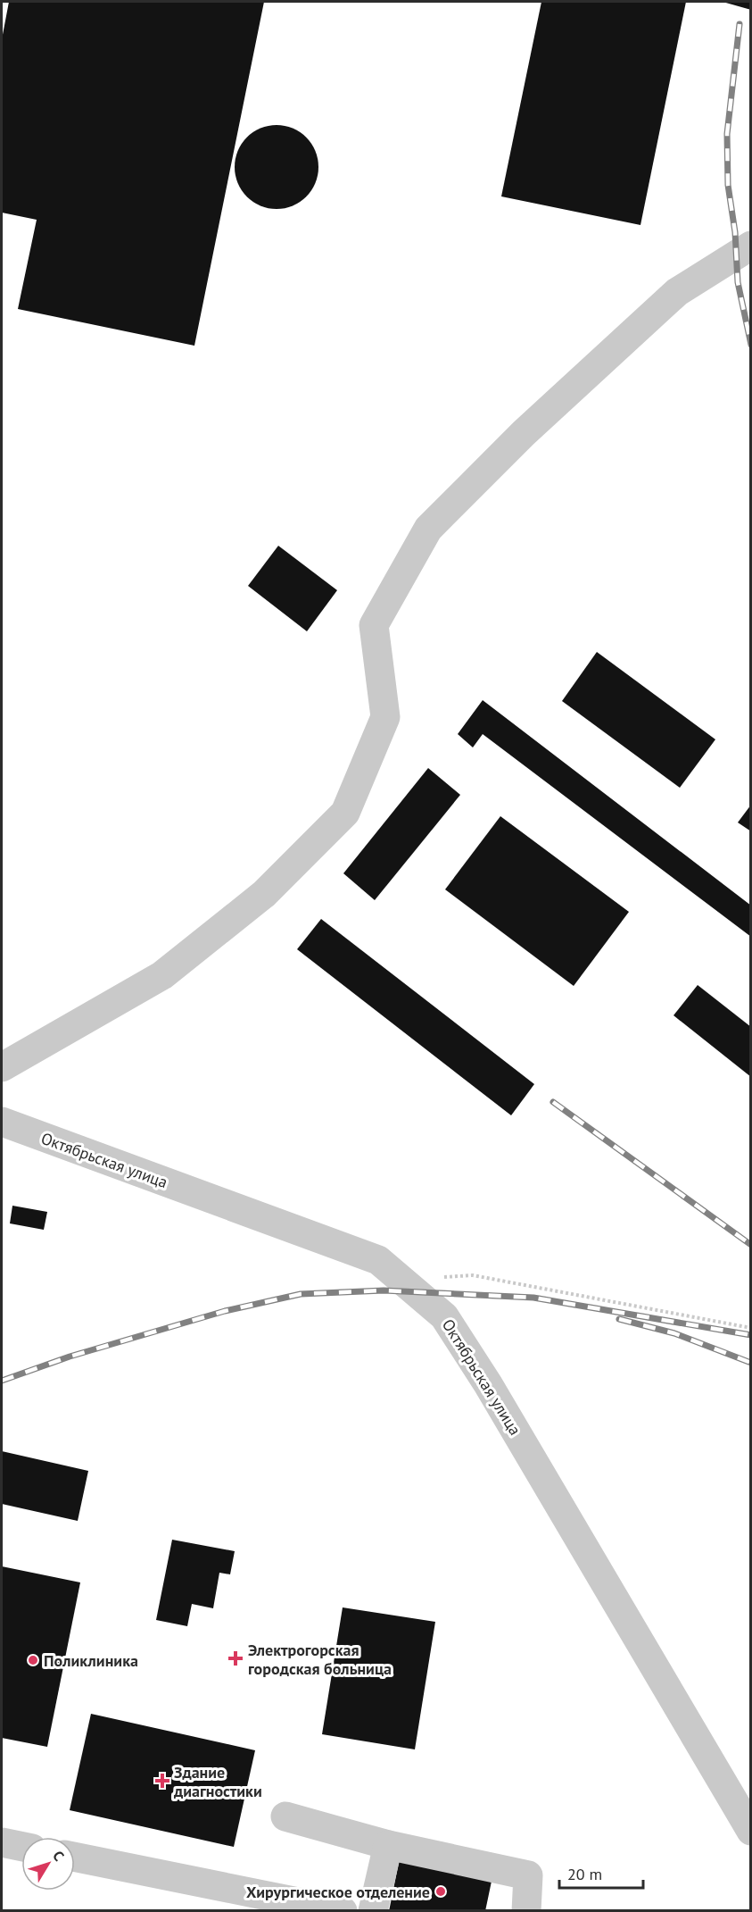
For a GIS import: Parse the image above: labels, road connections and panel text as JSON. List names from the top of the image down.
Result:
{
  "streets": {
    "street": ["Октябрьская улица"]
  },
  "places": {
    "health": ["Электрогорская городская больница", "Здание диагностики"],
    "other": ["Поликлиника", "Хирургическое отделение"]
  },
  "scale_bar": "20 m",
  "north": "top right"
}
